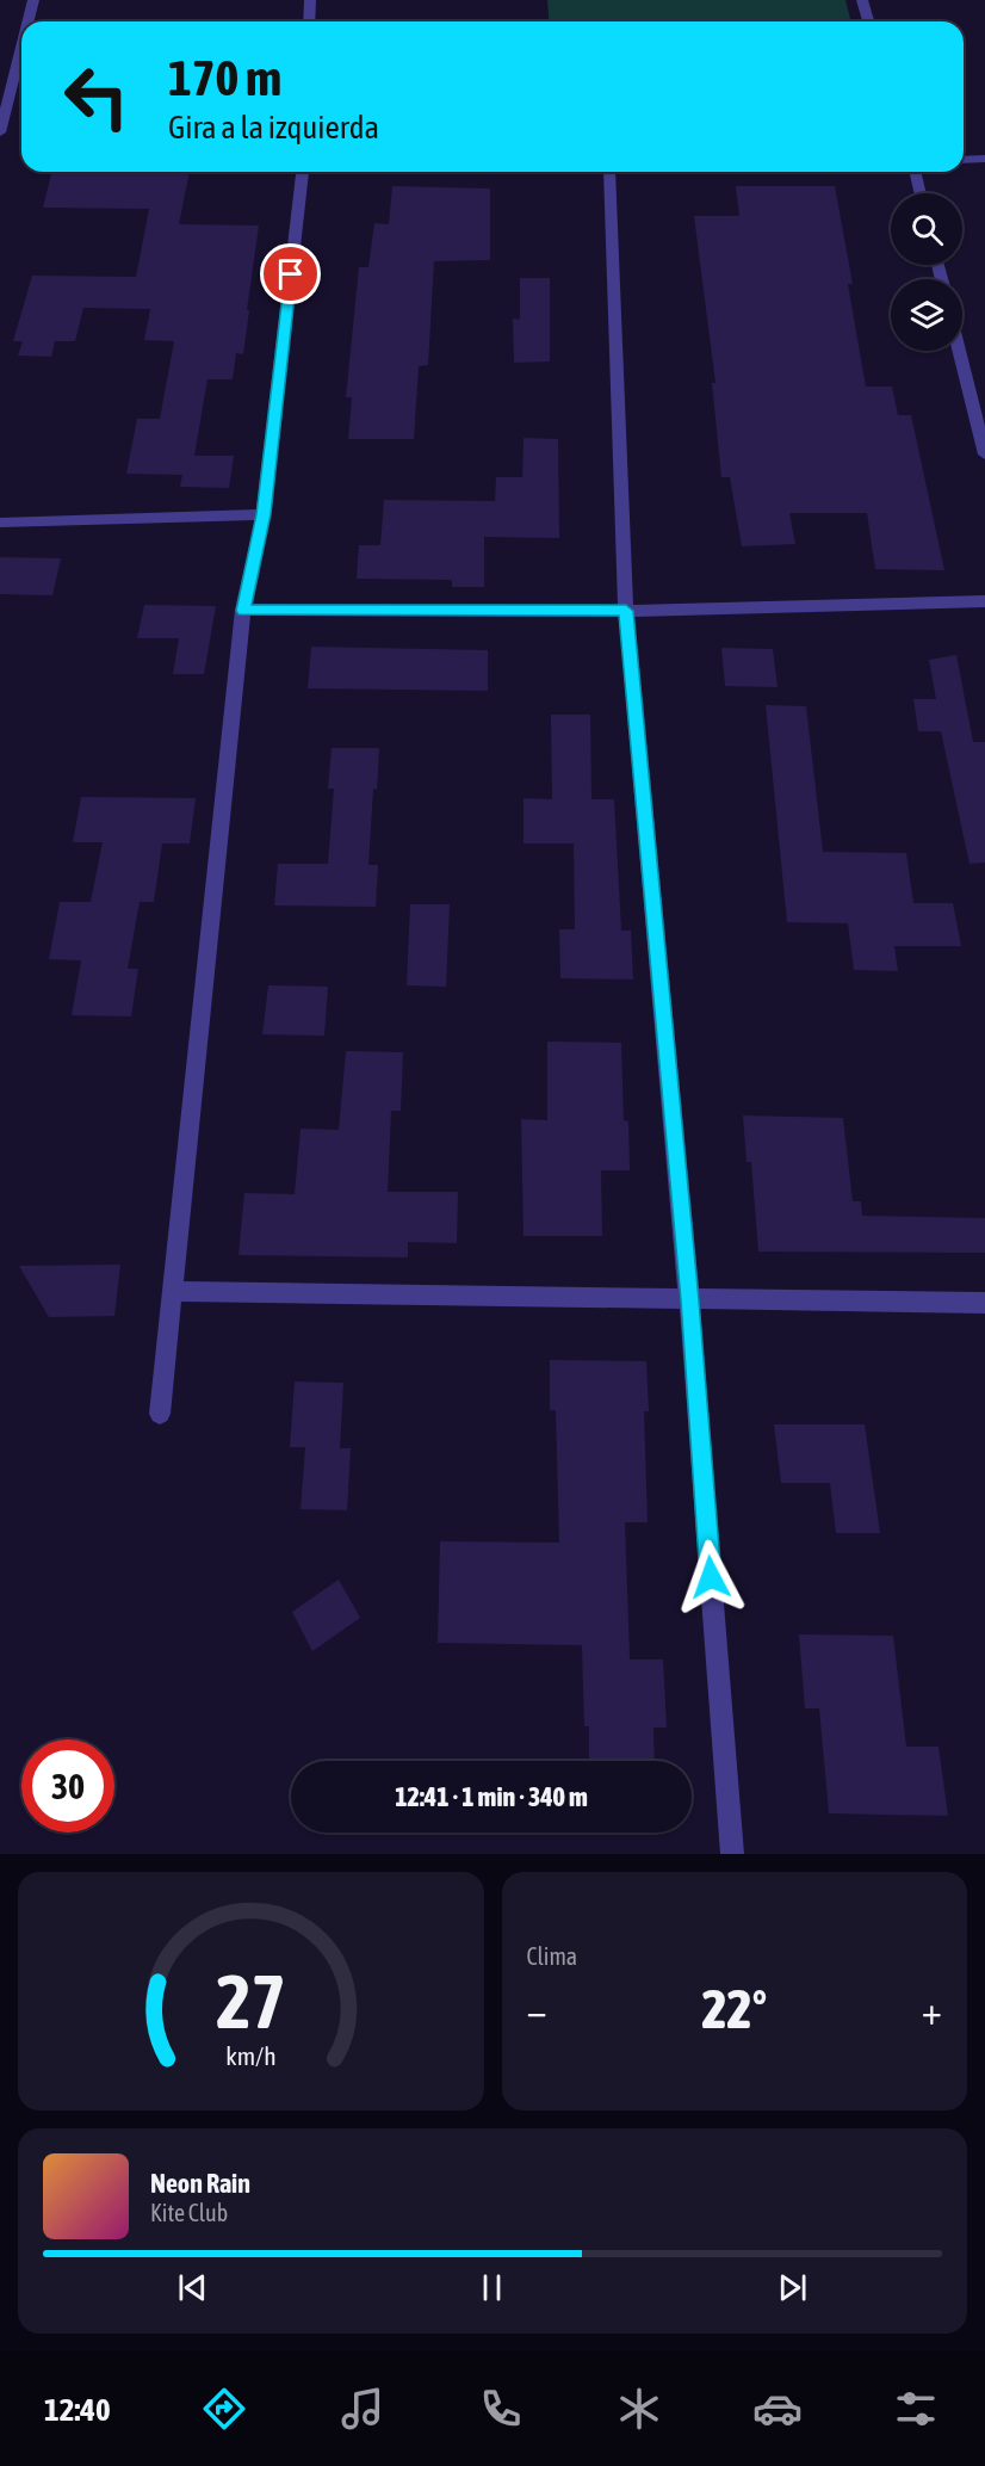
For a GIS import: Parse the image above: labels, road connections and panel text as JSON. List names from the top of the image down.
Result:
{
  "page": {
    "turn": ["170 m", "Gira a la izquierda"],
    "limit": "30",
    "trip": "12:41 · 1 min · 340 m",
    "tile": "Clima",
    "heat": ["−", "22°", "+"],
    "song": ["Neon Rain", "Kite Club"],
    "tabs": "12:40",
    "gauge": ["27", "km/h"]
  }
}
